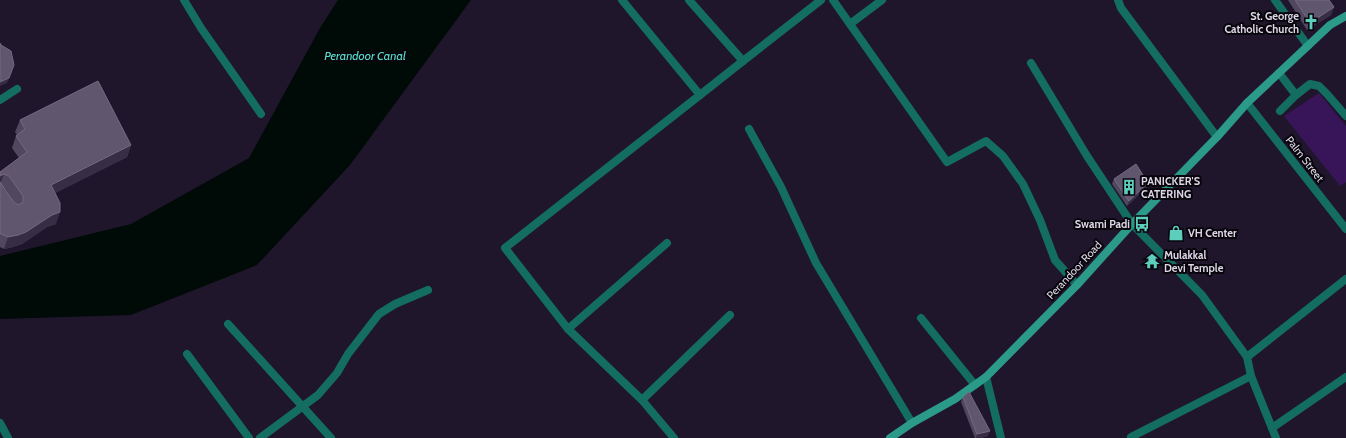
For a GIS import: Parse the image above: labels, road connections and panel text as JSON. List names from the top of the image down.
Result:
{
  "streets": {
    "main road": ["Perandoor Road"],
    "street": ["Palm Street"]
  },
  "crossings": [
    ["Palm Street", "Perandoor Road"]
  ],
  "water": ["Perandoor Canal"],
  "places": {
    "church": ["St. George Catholic Church"],
    "building": ["PANICKER'S CATERING"],
    "bus stop": ["Swami Padi"],
    "shop": ["VH Center"],
    "temple": ["Mulakkal Devi Temple"]
  }
}
